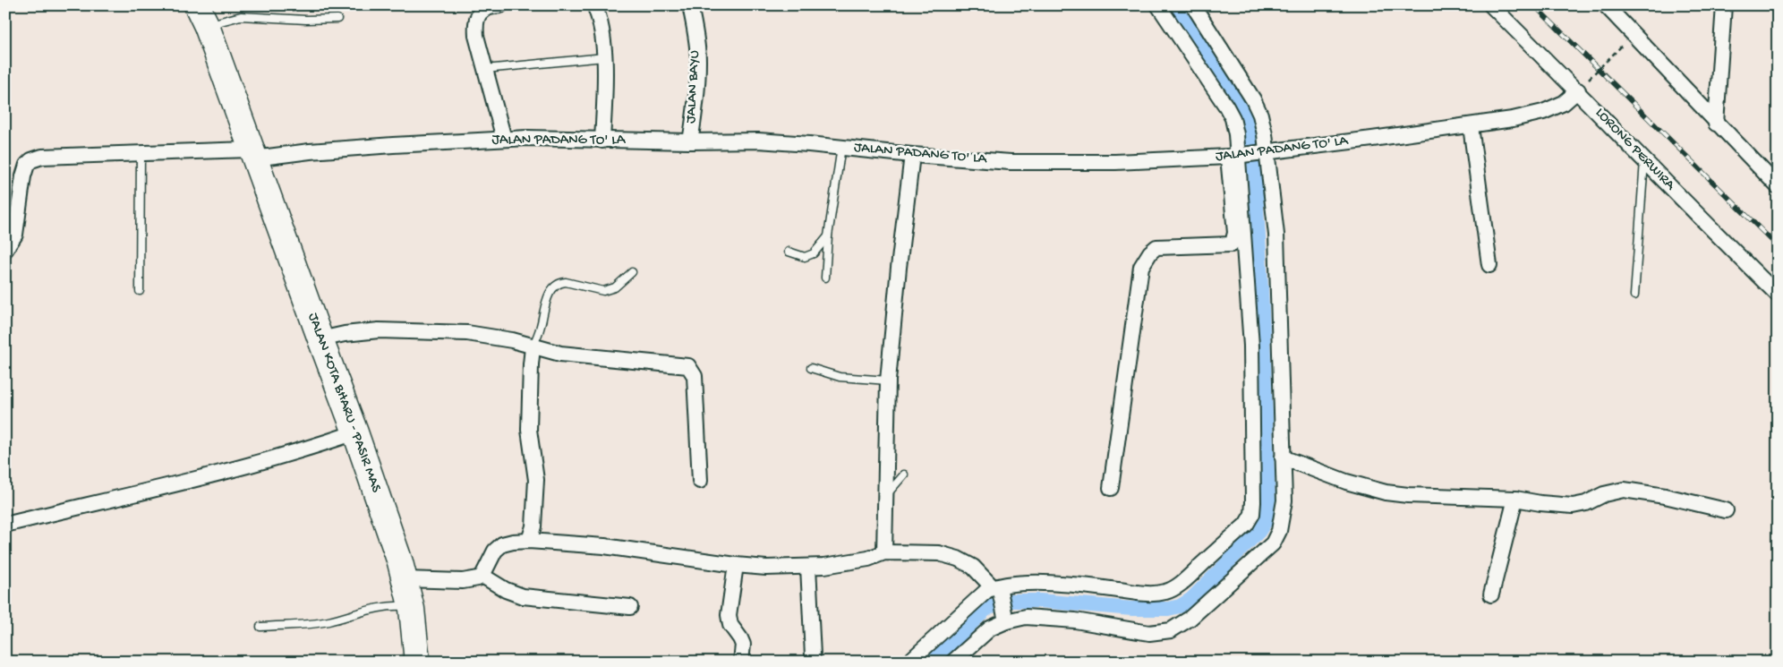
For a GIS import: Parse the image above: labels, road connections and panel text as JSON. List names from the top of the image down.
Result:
{
  "streets": {
    "highway": ["JALAN KOTA BHARU - PASIR MAS"],
    "street": ["JALAN BAYU", "JALAN PADANG TO' LA", "LORONG PERWIRA"]
  },
  "crossings": [
    ["JALAN BAYU", "JALAN PADANG TO' LA"],
    ["JALAN PADANG TO' LA", "LORONG PERWIRA"],
    ["JALAN PADANG TO' LA", "JALAN KOTA BHARU - PASIR MAS"]
  ]
}
